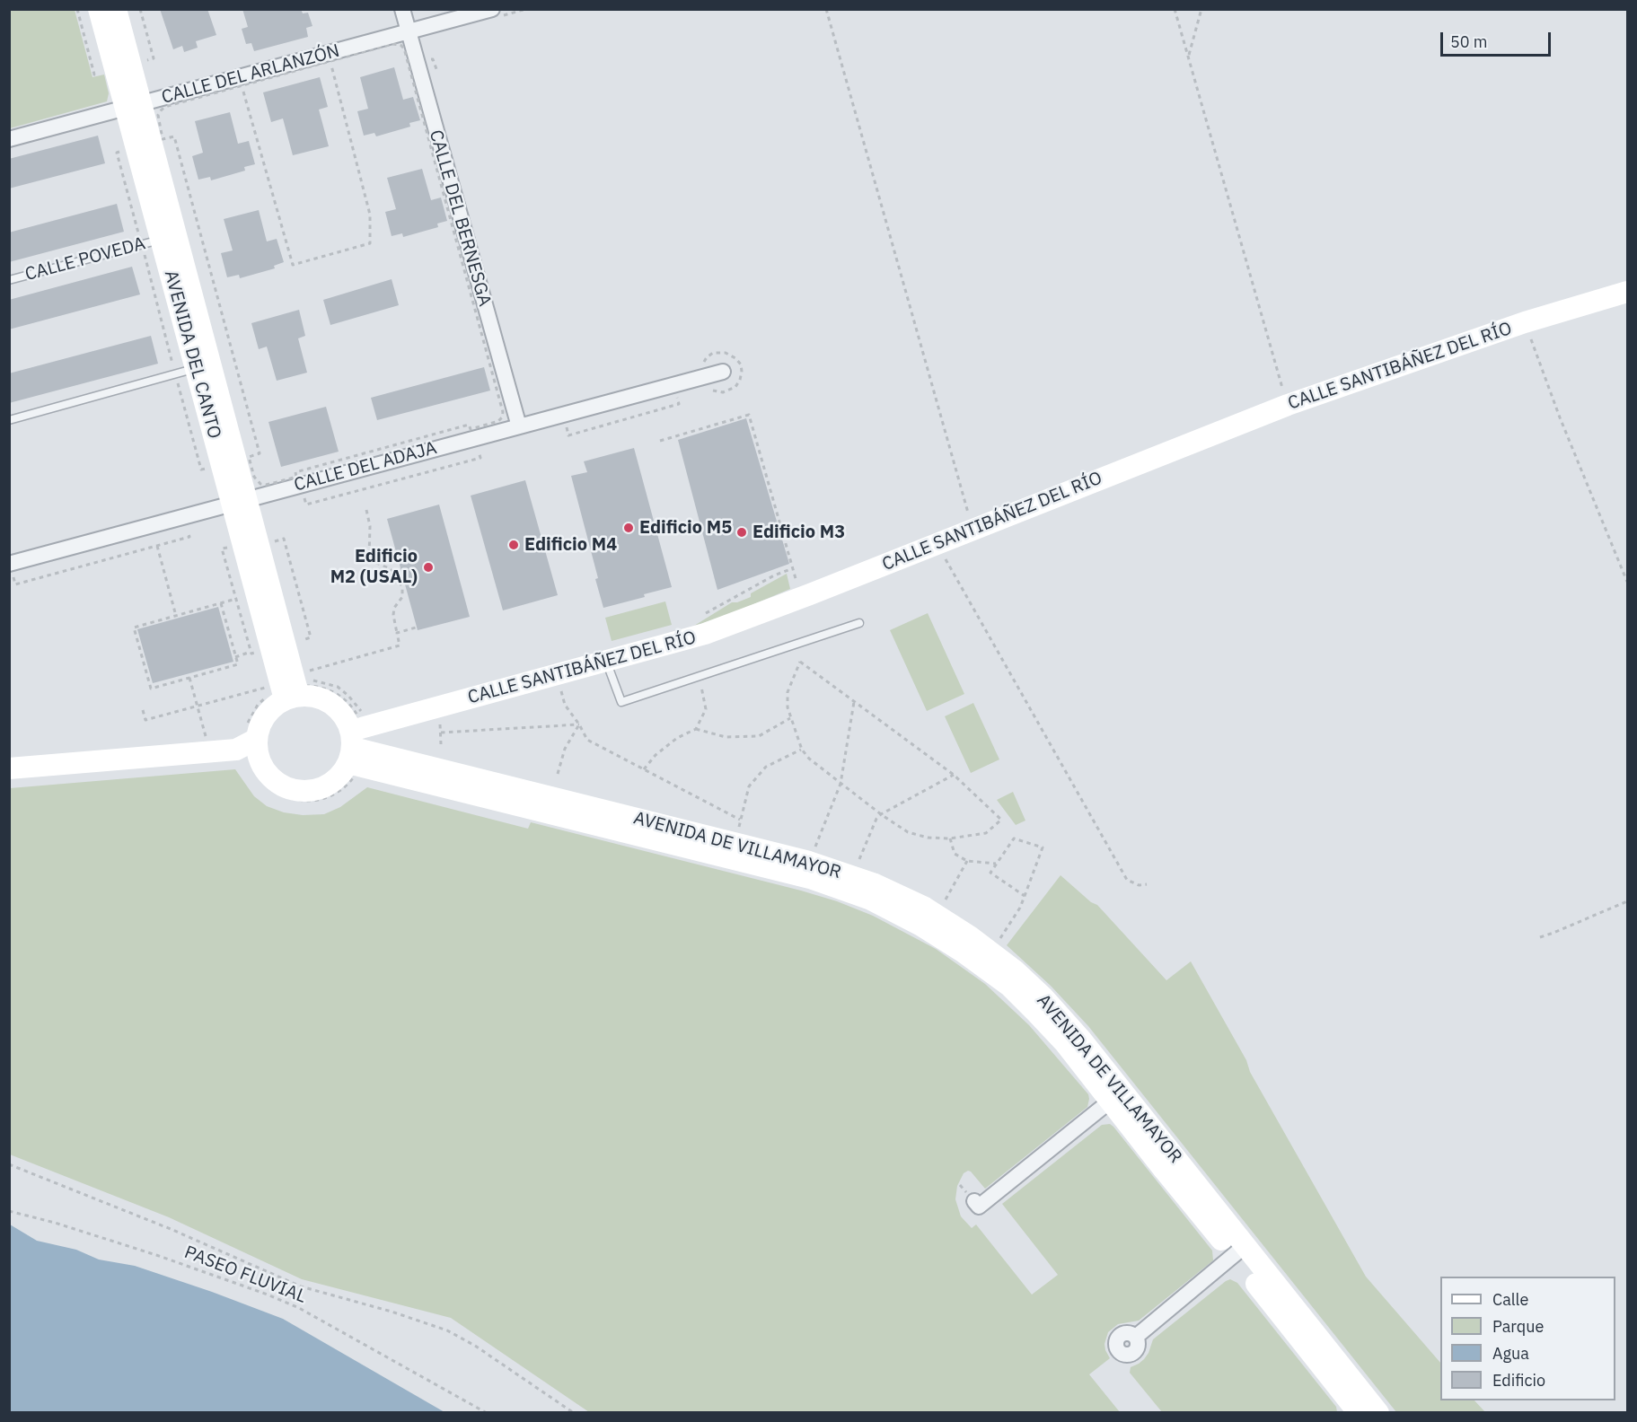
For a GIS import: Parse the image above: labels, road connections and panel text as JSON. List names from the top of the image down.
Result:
{
  "streets": {
    "main road": ["AVENIDA DEL CANTO", "CALLE SANTIBÁÑEZ DEL RÍO", "AVENIDA DE VILLAMAYOR"],
    "street": ["CALLE DEL ARLANZÓN", "CALLE DEL BERNESGA", "CALLE DEL ADAJA"],
    "lane": ["CALLE POVEDA"],
    "path": ["PASEO FLUVIAL"]
  },
  "crossings": [
    ["CALLE DEL ARLANZÓN", "CALLE DEL BERNESGA"],
    ["CALLE DEL ARLANZÓN", "AVENIDA DEL CANTO"],
    ["CALLE DEL BERNESGA", "CALLE DEL ADAJA"],
    ["CALLE POVEDA", "AVENIDA DEL CANTO"],
    ["AVENIDA DEL CANTO", "CALLE SANTIBÁÑEZ DEL RÍO"],
    ["AVENIDA DEL CANTO", "CALLE DEL ADAJA"],
    ["AVENIDA DEL CANTO", "AVENIDA DE VILLAMAYOR"],
    ["CALLE SANTIBÁÑEZ DEL RÍO", "AVENIDA DE VILLAMAYOR"]
  ],
  "places": [
    "Edificio M5",
    "Edificio M3",
    "Edificio M4",
    "Edificio M2 (USAL)"
  ],
  "legend": [
    "Calle",
    "Parque",
    "Agua",
    "Edificio"
  ],
  "scale_bar": "50 m"
}
